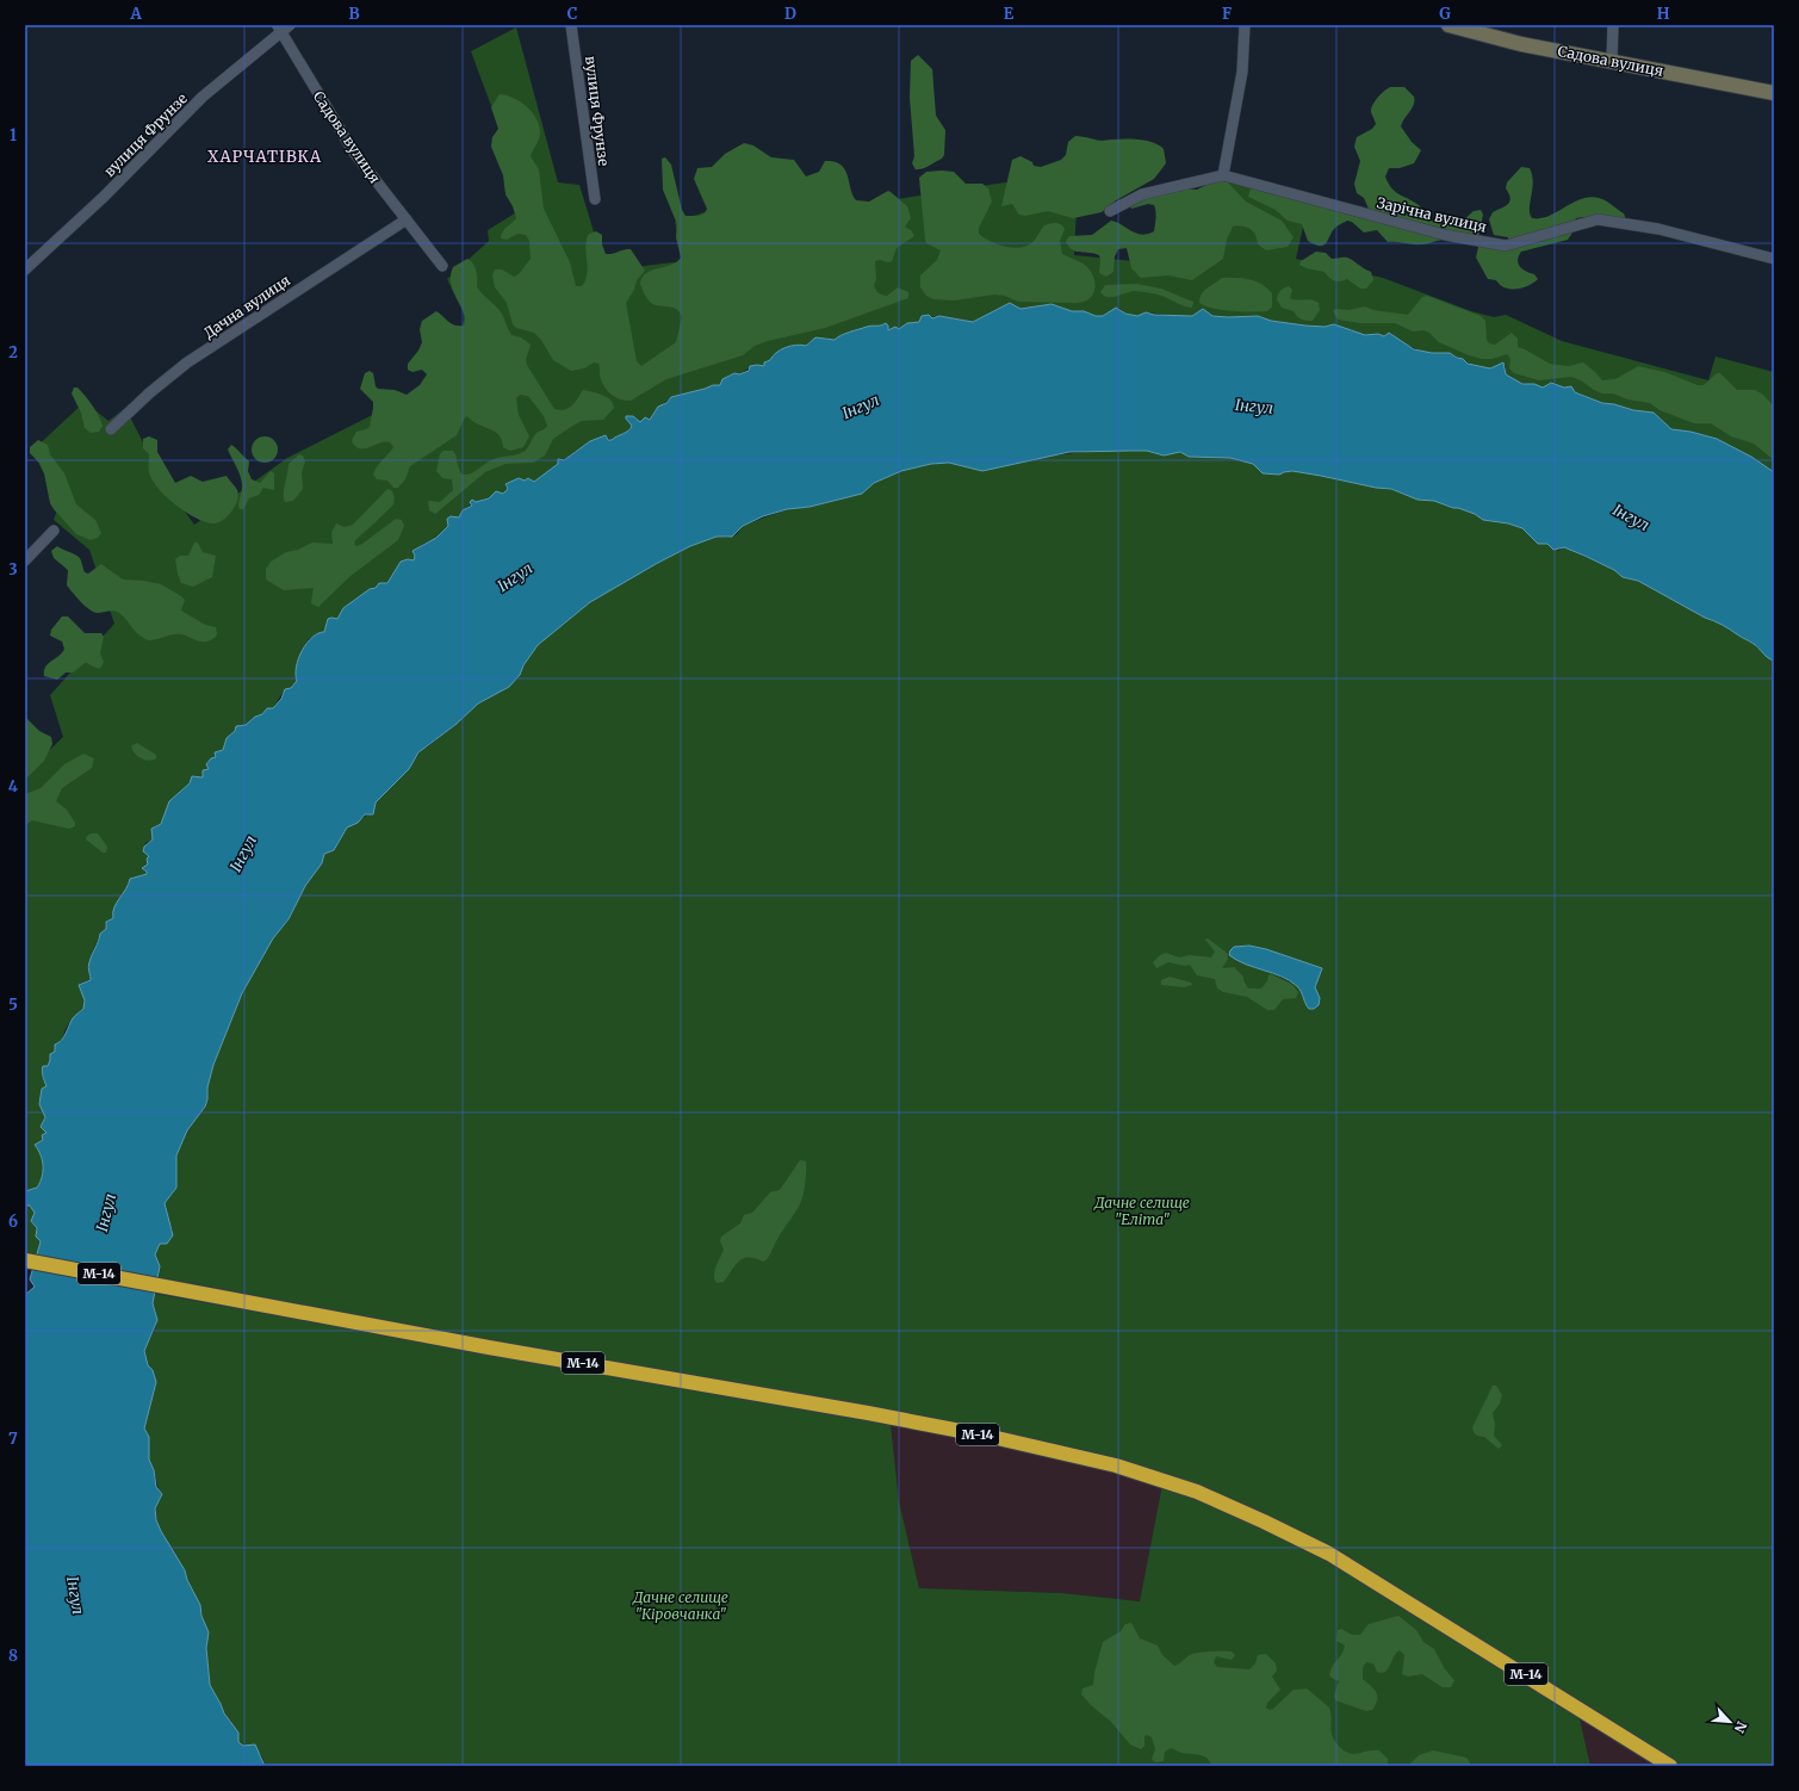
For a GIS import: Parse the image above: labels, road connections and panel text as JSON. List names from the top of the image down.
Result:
{
  "streets": {
    "highway": ["М-14"],
    "street": [
      "Садова вулиця",
      "вулиця Фрунзе",
      "Зарічна вулиця",
      "Дачна вулиця"
    ]
  },
  "crossings": [
    ["Садова вулиця", "вулиця Фрунзе"],
    ["Садова вулиця", "Дачна вулиця"]
  ],
  "districts": ["ХАРЧАТІВКА"],
  "water": ["Інгул"],
  "parks": ["Дачне селище \"Еліта\"", "Дачне селище \"Кіровчанка\""],
  "north": "bottom right",
  "grid": {
    "columns": [
      "A",
      "B",
      "C",
      "D",
      "E",
      "F",
      "G",
      "H"
    ],
    "rows": [
      "1",
      "2",
      "3",
      "4",
      "5",
      "6",
      "7",
      "8"
    ]
  }
}
